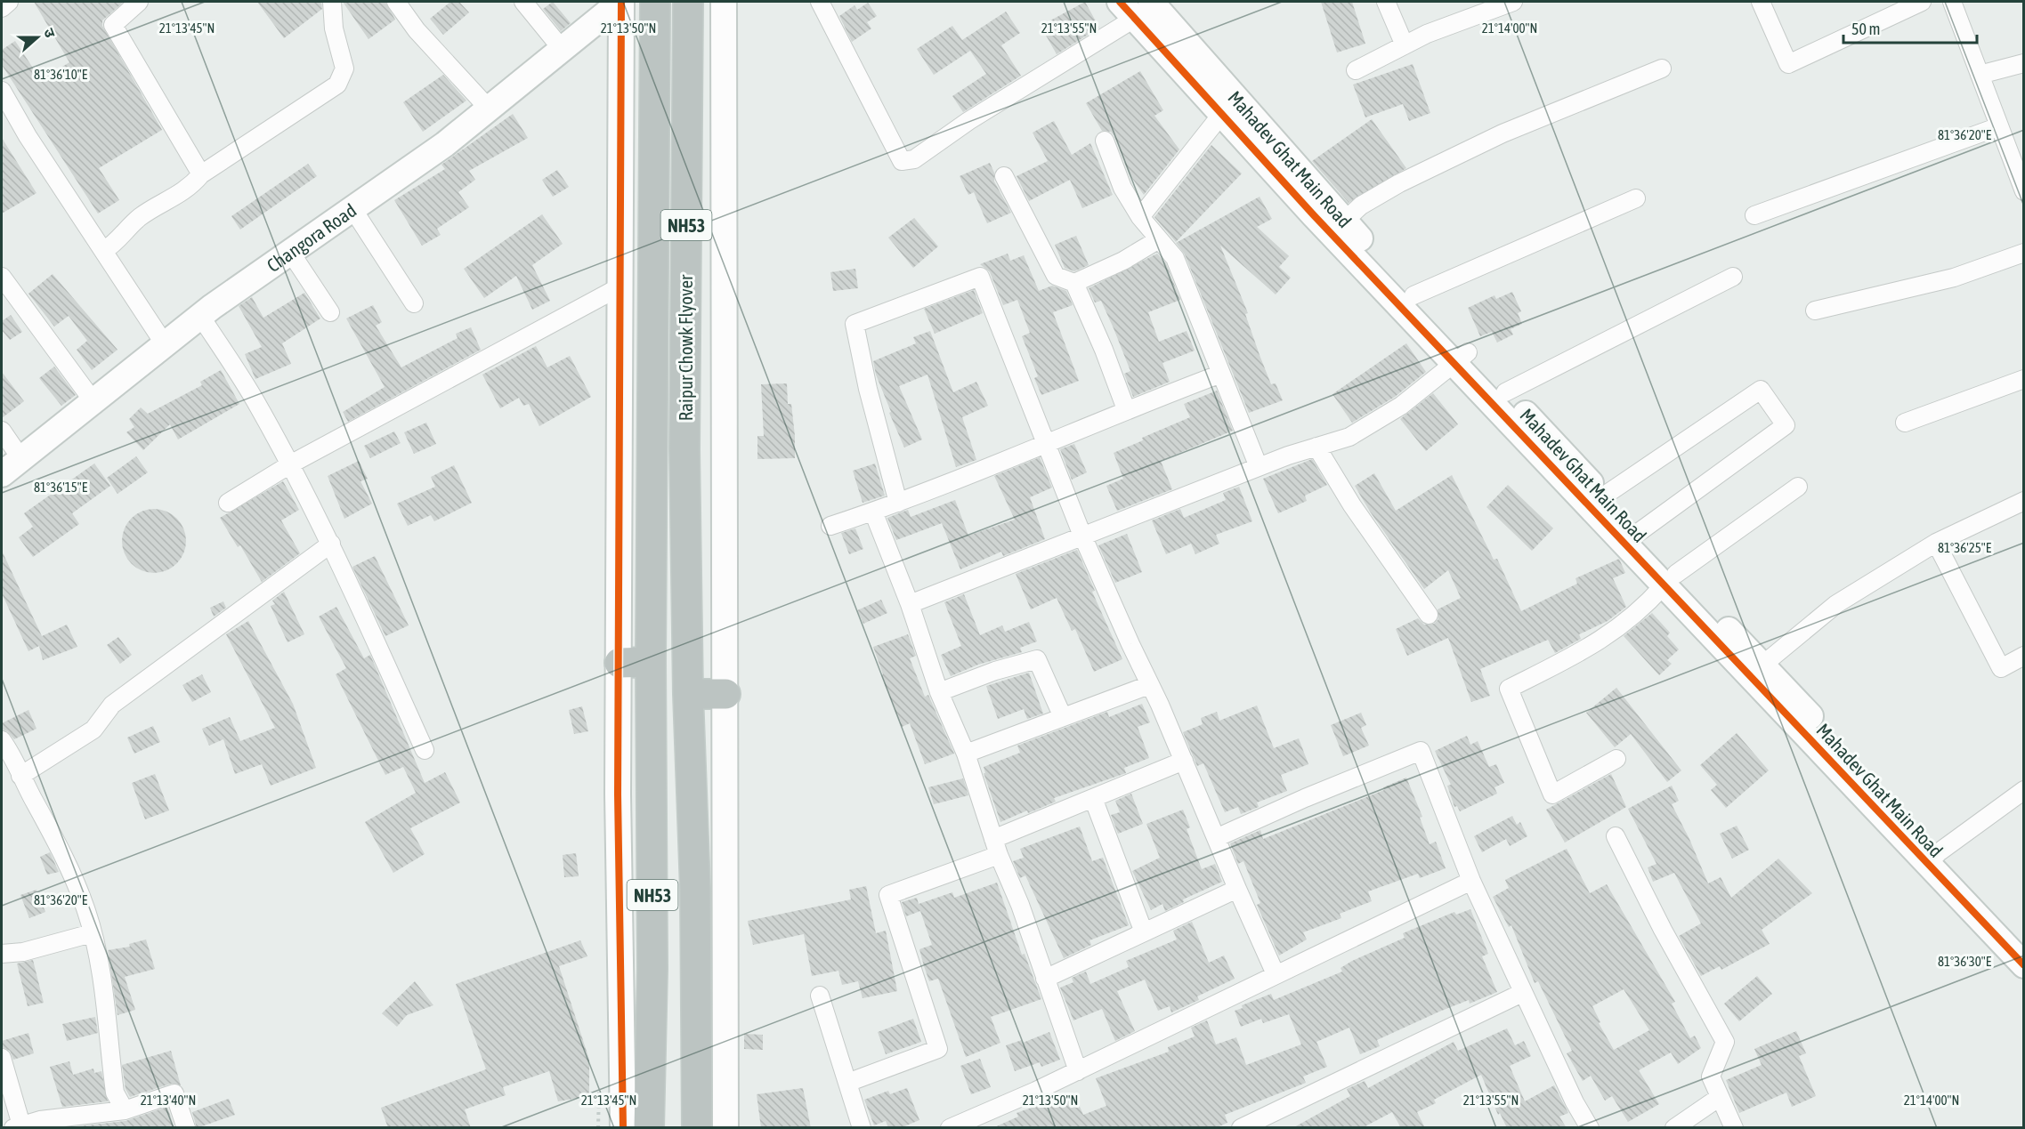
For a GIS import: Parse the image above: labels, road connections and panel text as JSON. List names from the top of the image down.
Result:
{
  "streets": {
    "highway": ["NH53", "Raipur Chowk Flyover"],
    "street": ["Mahadev Ghat Main Road", "Changora Road"]
  },
  "crossings": [
    ["NH53", "Raipur Chowk Flyover"]
  ],
  "scale_bar": "50 m",
  "north": "right",
  "coordinates": [
    "21°13'45\"N",
    "21°13'50\"N",
    "21°13'55\"N",
    "21°14'00\"N",
    "81°36'10\"E",
    "81°36'20\"E",
    "81°36'15\"E",
    "81°36'25\"E",
    "81°36'30\"E",
    "21°13'40\"N"
  ]
}
